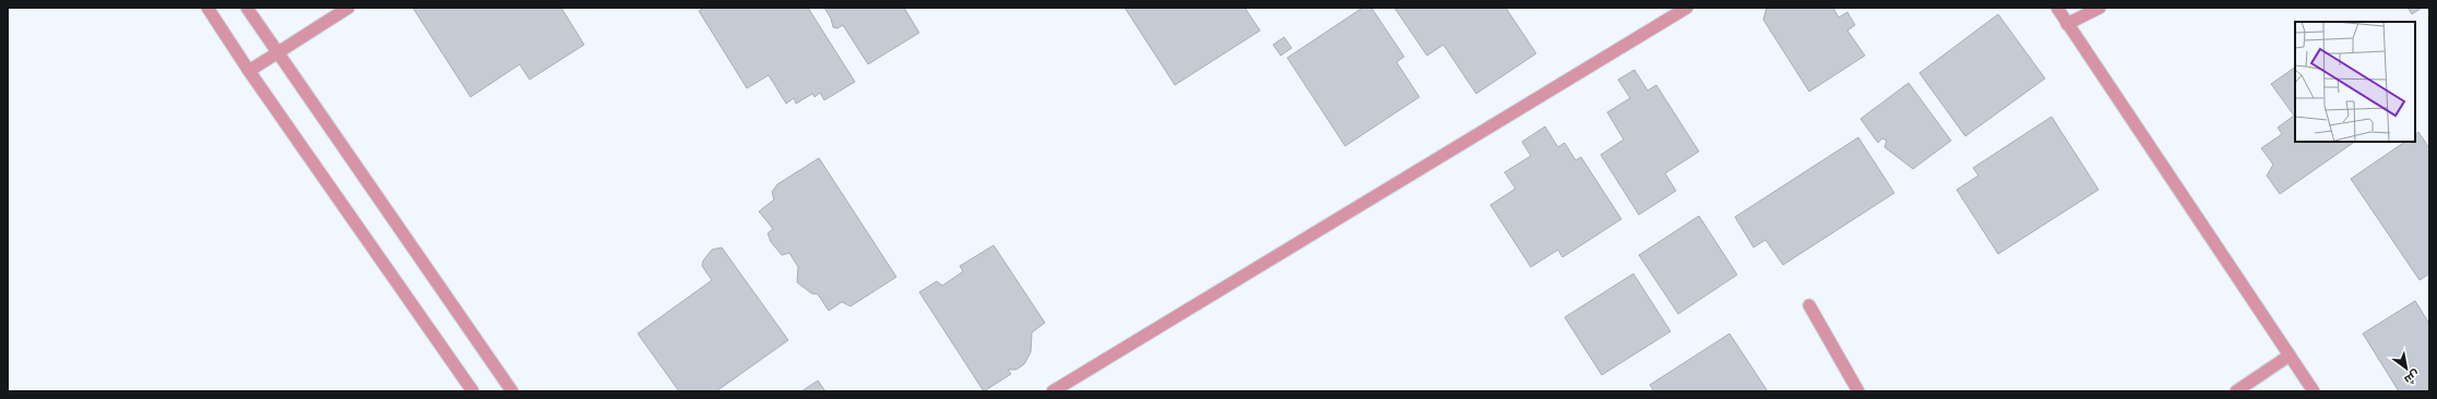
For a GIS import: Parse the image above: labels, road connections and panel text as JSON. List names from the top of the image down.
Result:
{
  "north": "bottom right"
}
